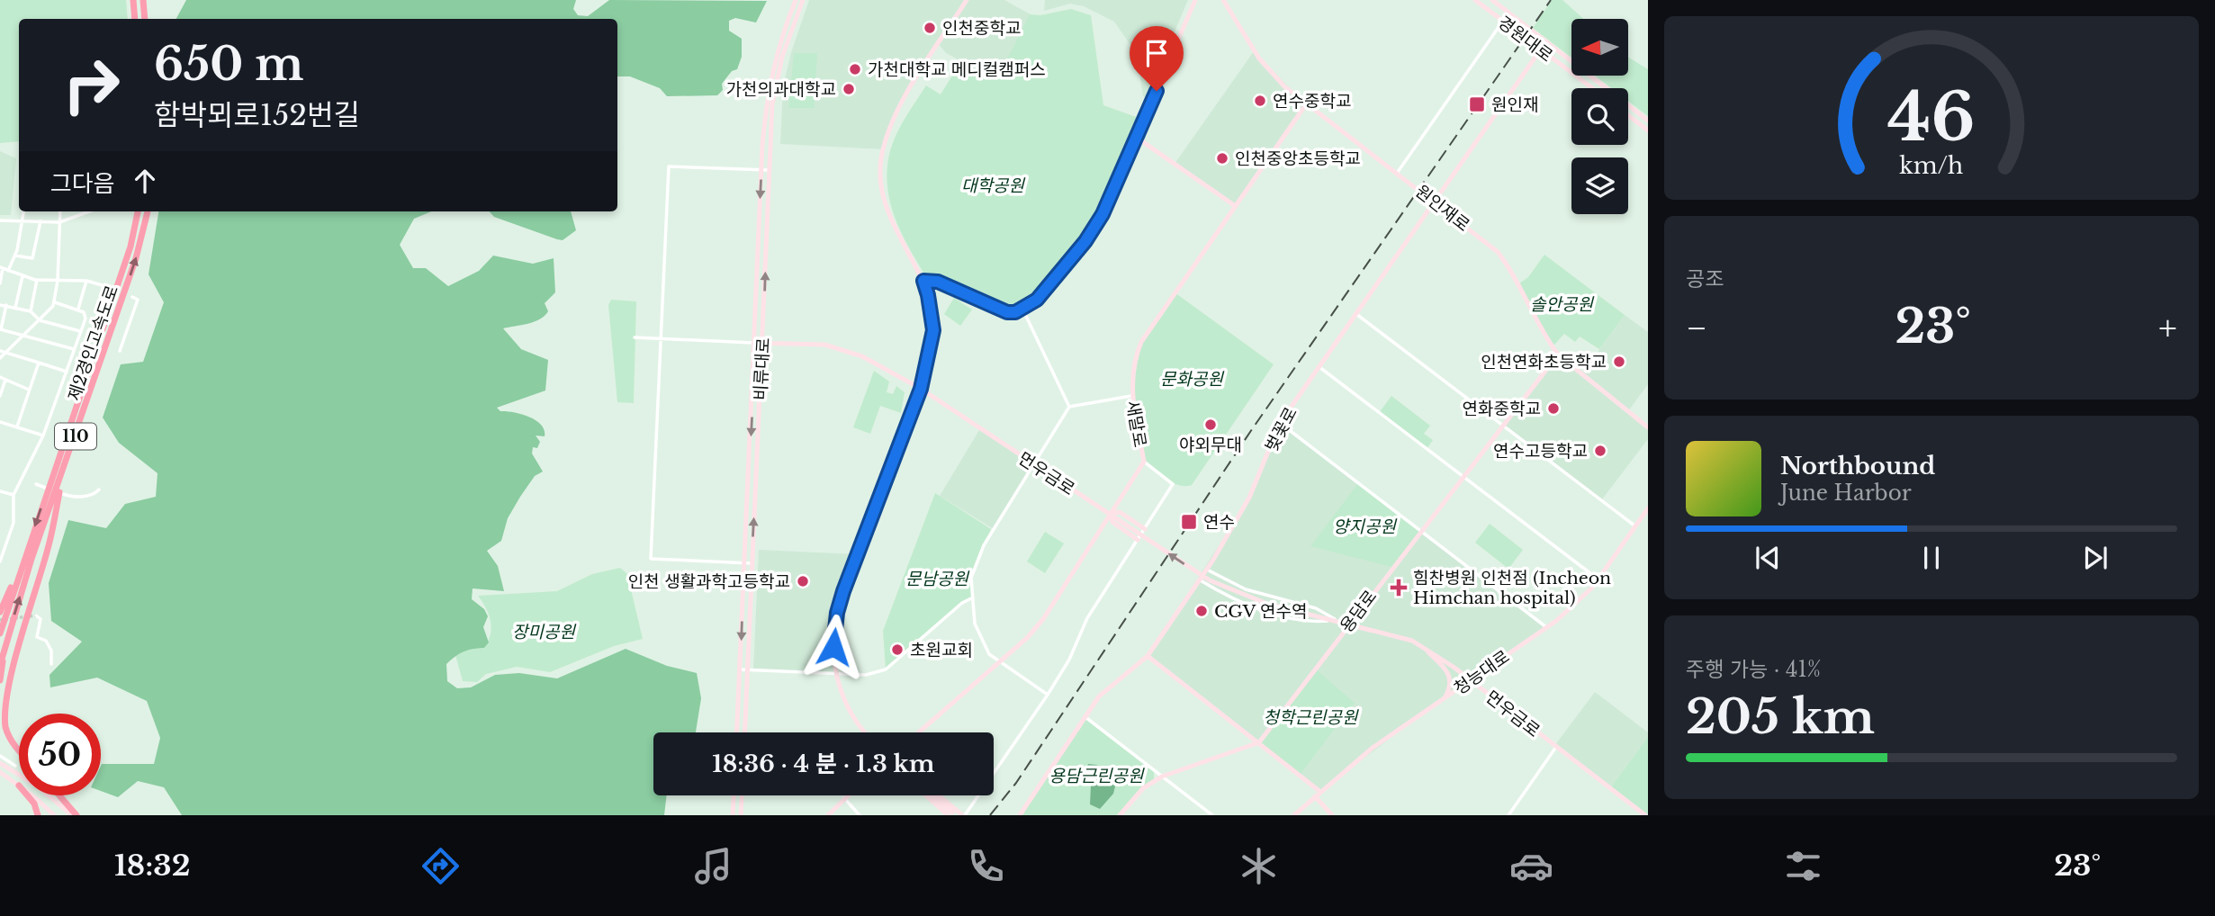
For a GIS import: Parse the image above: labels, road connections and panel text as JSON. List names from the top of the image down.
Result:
{
  "streets": {
    "highway": ["제2경인고속도로", "110"],
    "main road": [
      "경원대로",
      "원인재로",
      "비류대로",
      "새말로",
      "벚꽃로",
      "먼우금로",
      "용담로",
      "청능대로"
    ]
  },
  "crossings": [
    ["경원대로", "벚꽃로"],
    ["원인재로", "새말로"],
    ["원인재로", "벚꽃로"],
    ["원인재로", "용담로"],
    ["비류대로", "먼우금로"],
    ["새말로", "먼우금로"],
    ["벚꽃로", "먼우금로"],
    ["먼우금로", "용담로"],
    ["먼우금로", "청능대로"]
  ],
  "parks": [
    "대학공원",
    "솔안공원",
    "문화공원",
    "양지공원",
    "문남공원",
    "장미공원",
    "청학근린공원",
    "용담근린공원"
  ],
  "places": {
    "other": [
      "인천중학교",
      "가천대학교 메디컬캠퍼스",
      "가천의과대학교",
      "연수중학교",
      "인천중앙초등학교",
      "인천연화초등학교",
      "연화중학교",
      "야외무대",
      "연수고등학교",
      "인천 생활과학고등학교",
      "CGV 연수역",
      "초원교회"
    ],
    "transit": ["원인재", "연수"],
    "health": ["힘찬병원 인천점 (Incheon Himchan hospital)"]
  },
  "north": "left",
  "page": {
    "turn": ["650 m", "함박뫼로152번길"],
    "then": "그다음",
    "tile": [
      "공조",
      ["주행 가능 · 41%", "205 km"]
    ],
    "heat": ["−", "23°", "+"],
    "song": ["Northbound", "June Harbor"],
    "limit": "50",
    "trip": "18:36 · 4 분 · 1.3 km",
    "tabs": ["18:32", "23°"],
    "gauge": ["46", "km/h"]
  }
}
